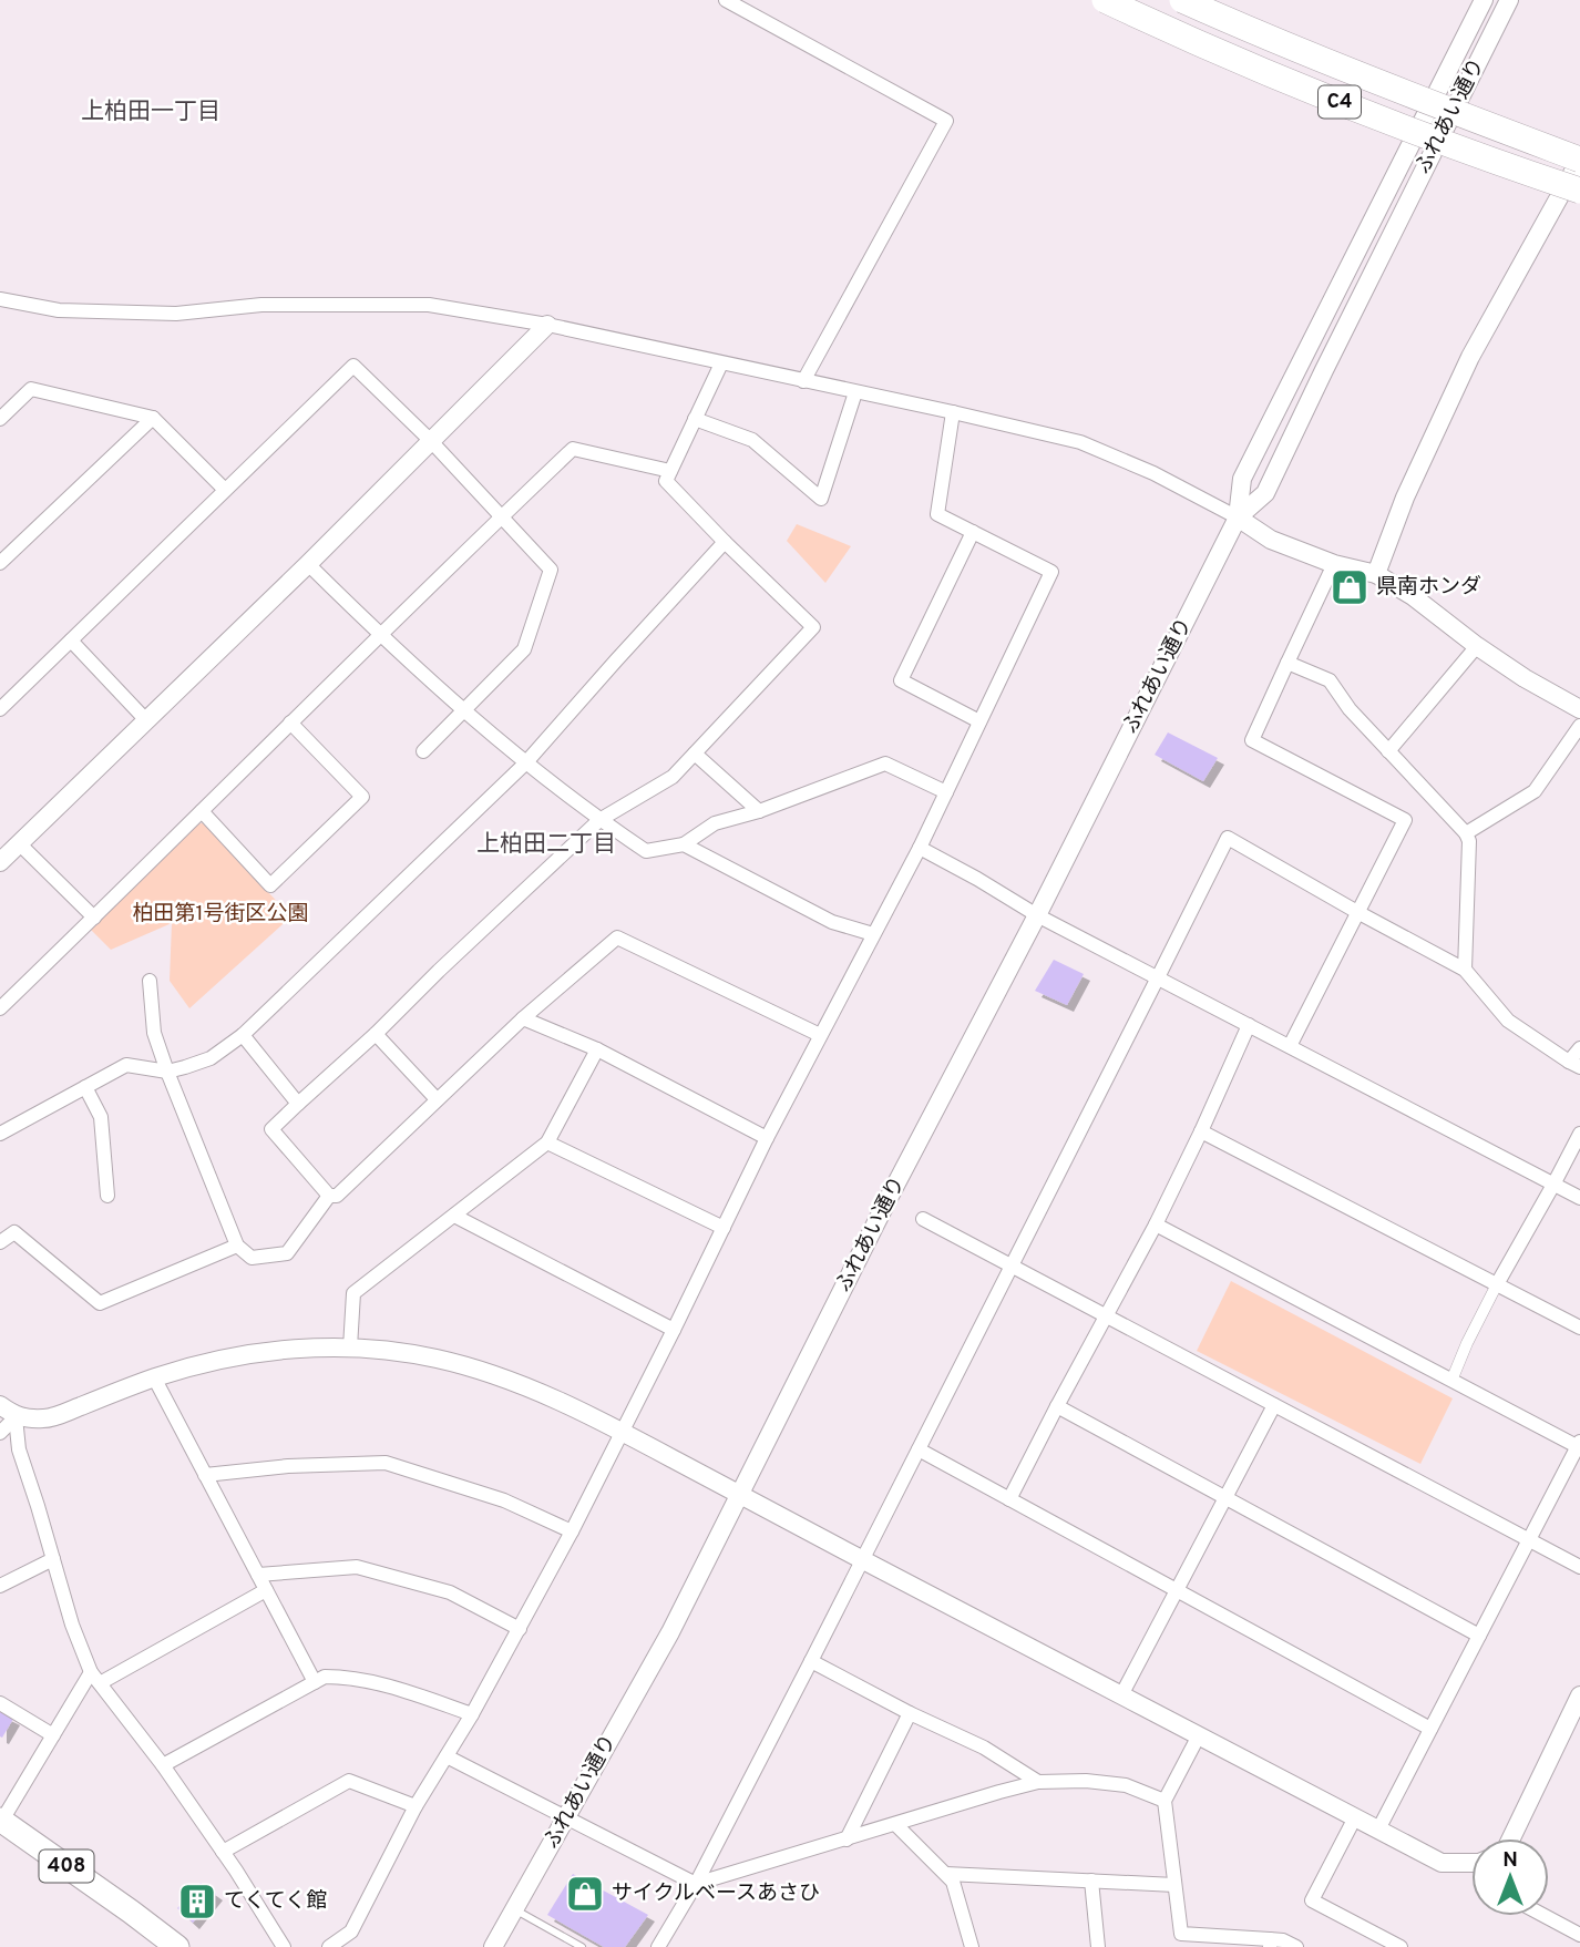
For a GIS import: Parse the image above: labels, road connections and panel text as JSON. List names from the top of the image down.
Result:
{
  "streets": {
    "highway": ["C4", "408"],
    "street": ["ふれあい通り"]
  },
  "districts": ["上柏田一丁目", "上柏田二丁目"],
  "parks": ["柏田第1号街区公園"],
  "places": {
    "shop": ["県南ホンダ", "サイクルベースあさひ"],
    "building": ["てくてく館"]
  },
  "north": "top"
}
